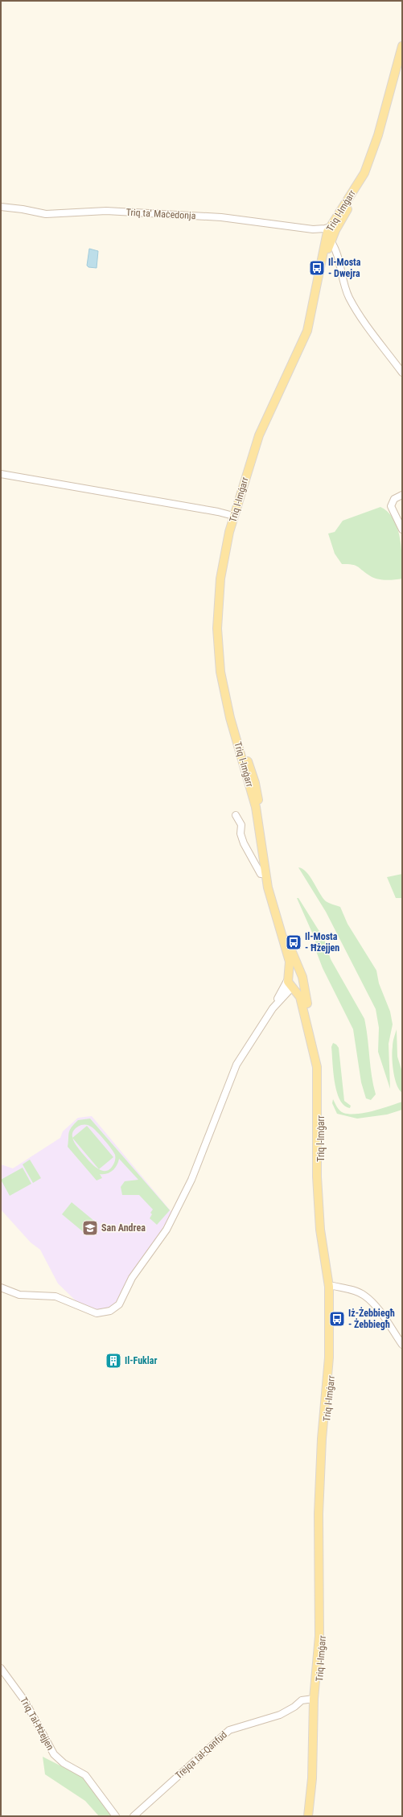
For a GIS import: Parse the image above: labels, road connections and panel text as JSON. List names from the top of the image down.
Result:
{
  "streets": {
    "main road": ["Triq l-Imġarr"],
    "street": ["Triq ta' Maċedonja", "Triq Tal-Ħżejjen", "Trejqa tal-Qanfud"]
  },
  "crossings": [
    ["Triq l-Imġarr", "Triq ta' Maċedonja"],
    ["Triq l-Imġarr", "Trejqa tal-Qanfud"]
  ],
  "places": {
    "bus stop": ["Il-Mosta - Dwejra", "Il-Mosta - Ħżejjen", "Iż-Żebbiegħ - Żebbiegħ"],
    "school or university": ["San Andrea"],
    "building": ["Il-Fuklar"]
  }
}
